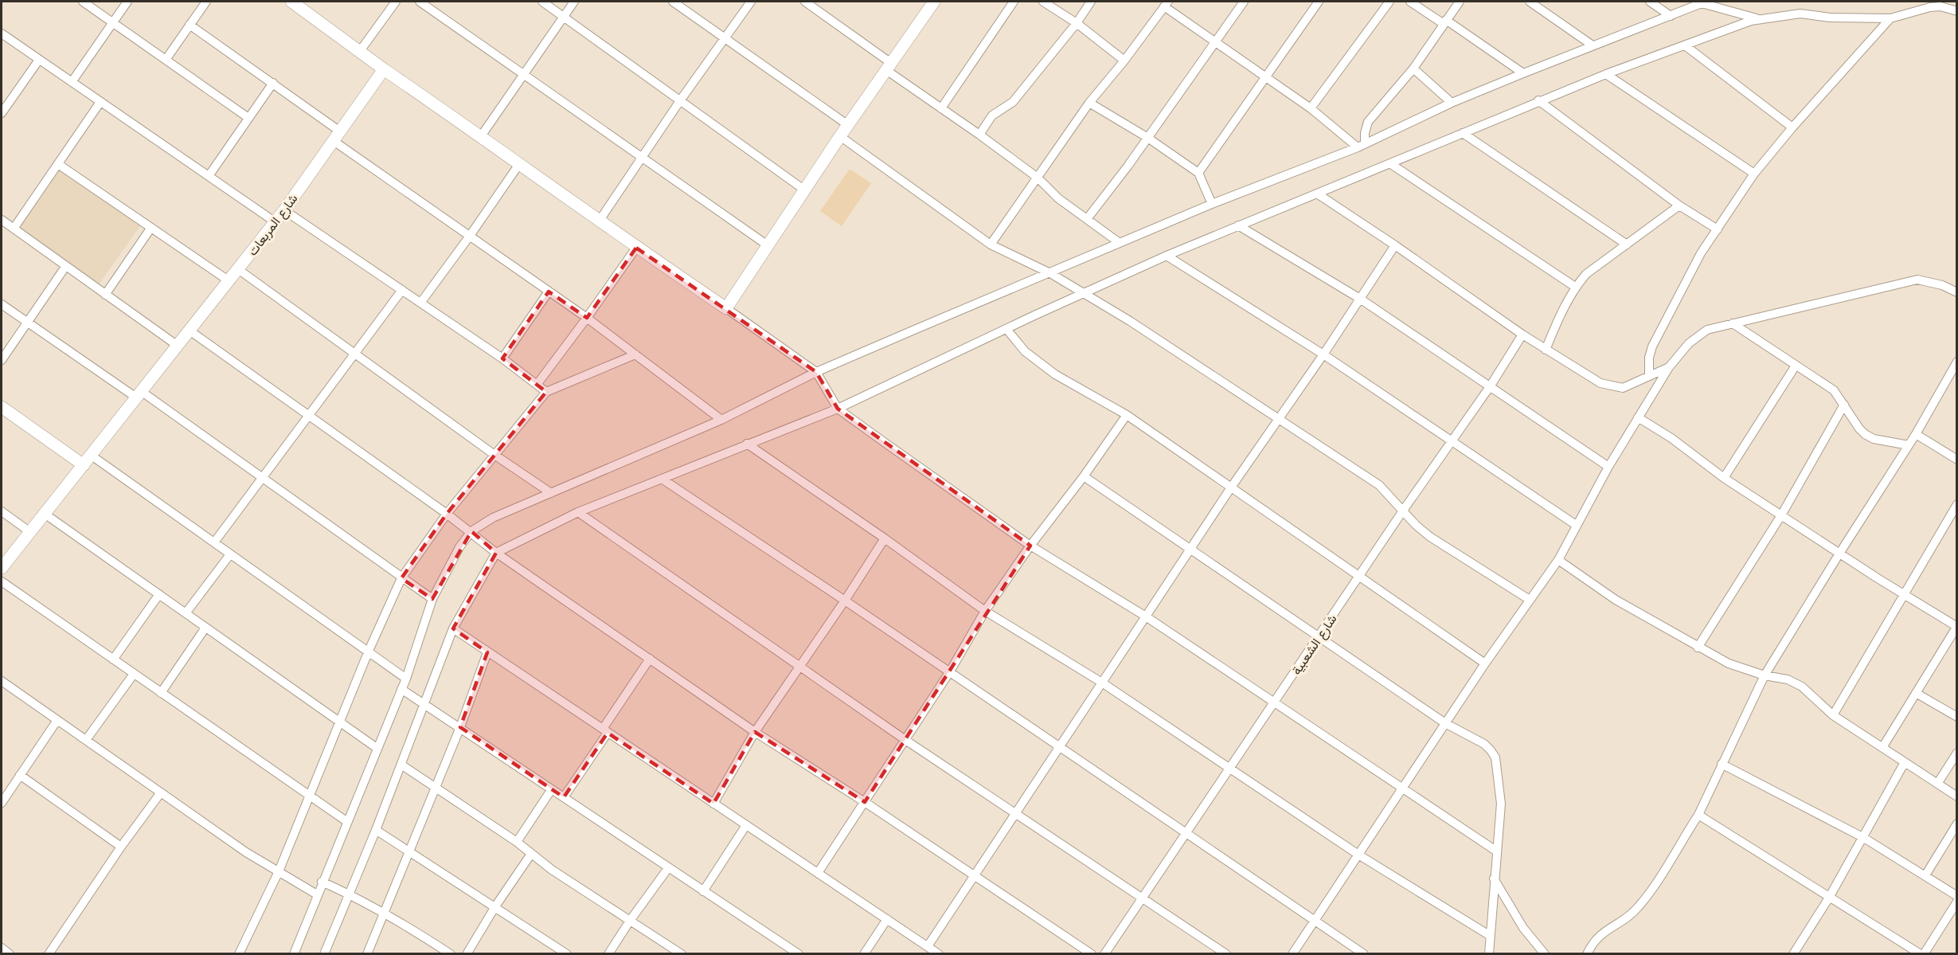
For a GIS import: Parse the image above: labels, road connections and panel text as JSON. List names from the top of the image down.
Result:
{
  "streets": {
    "street": ["شارع المربعات", "شارع الشعبية"]
  }
}
